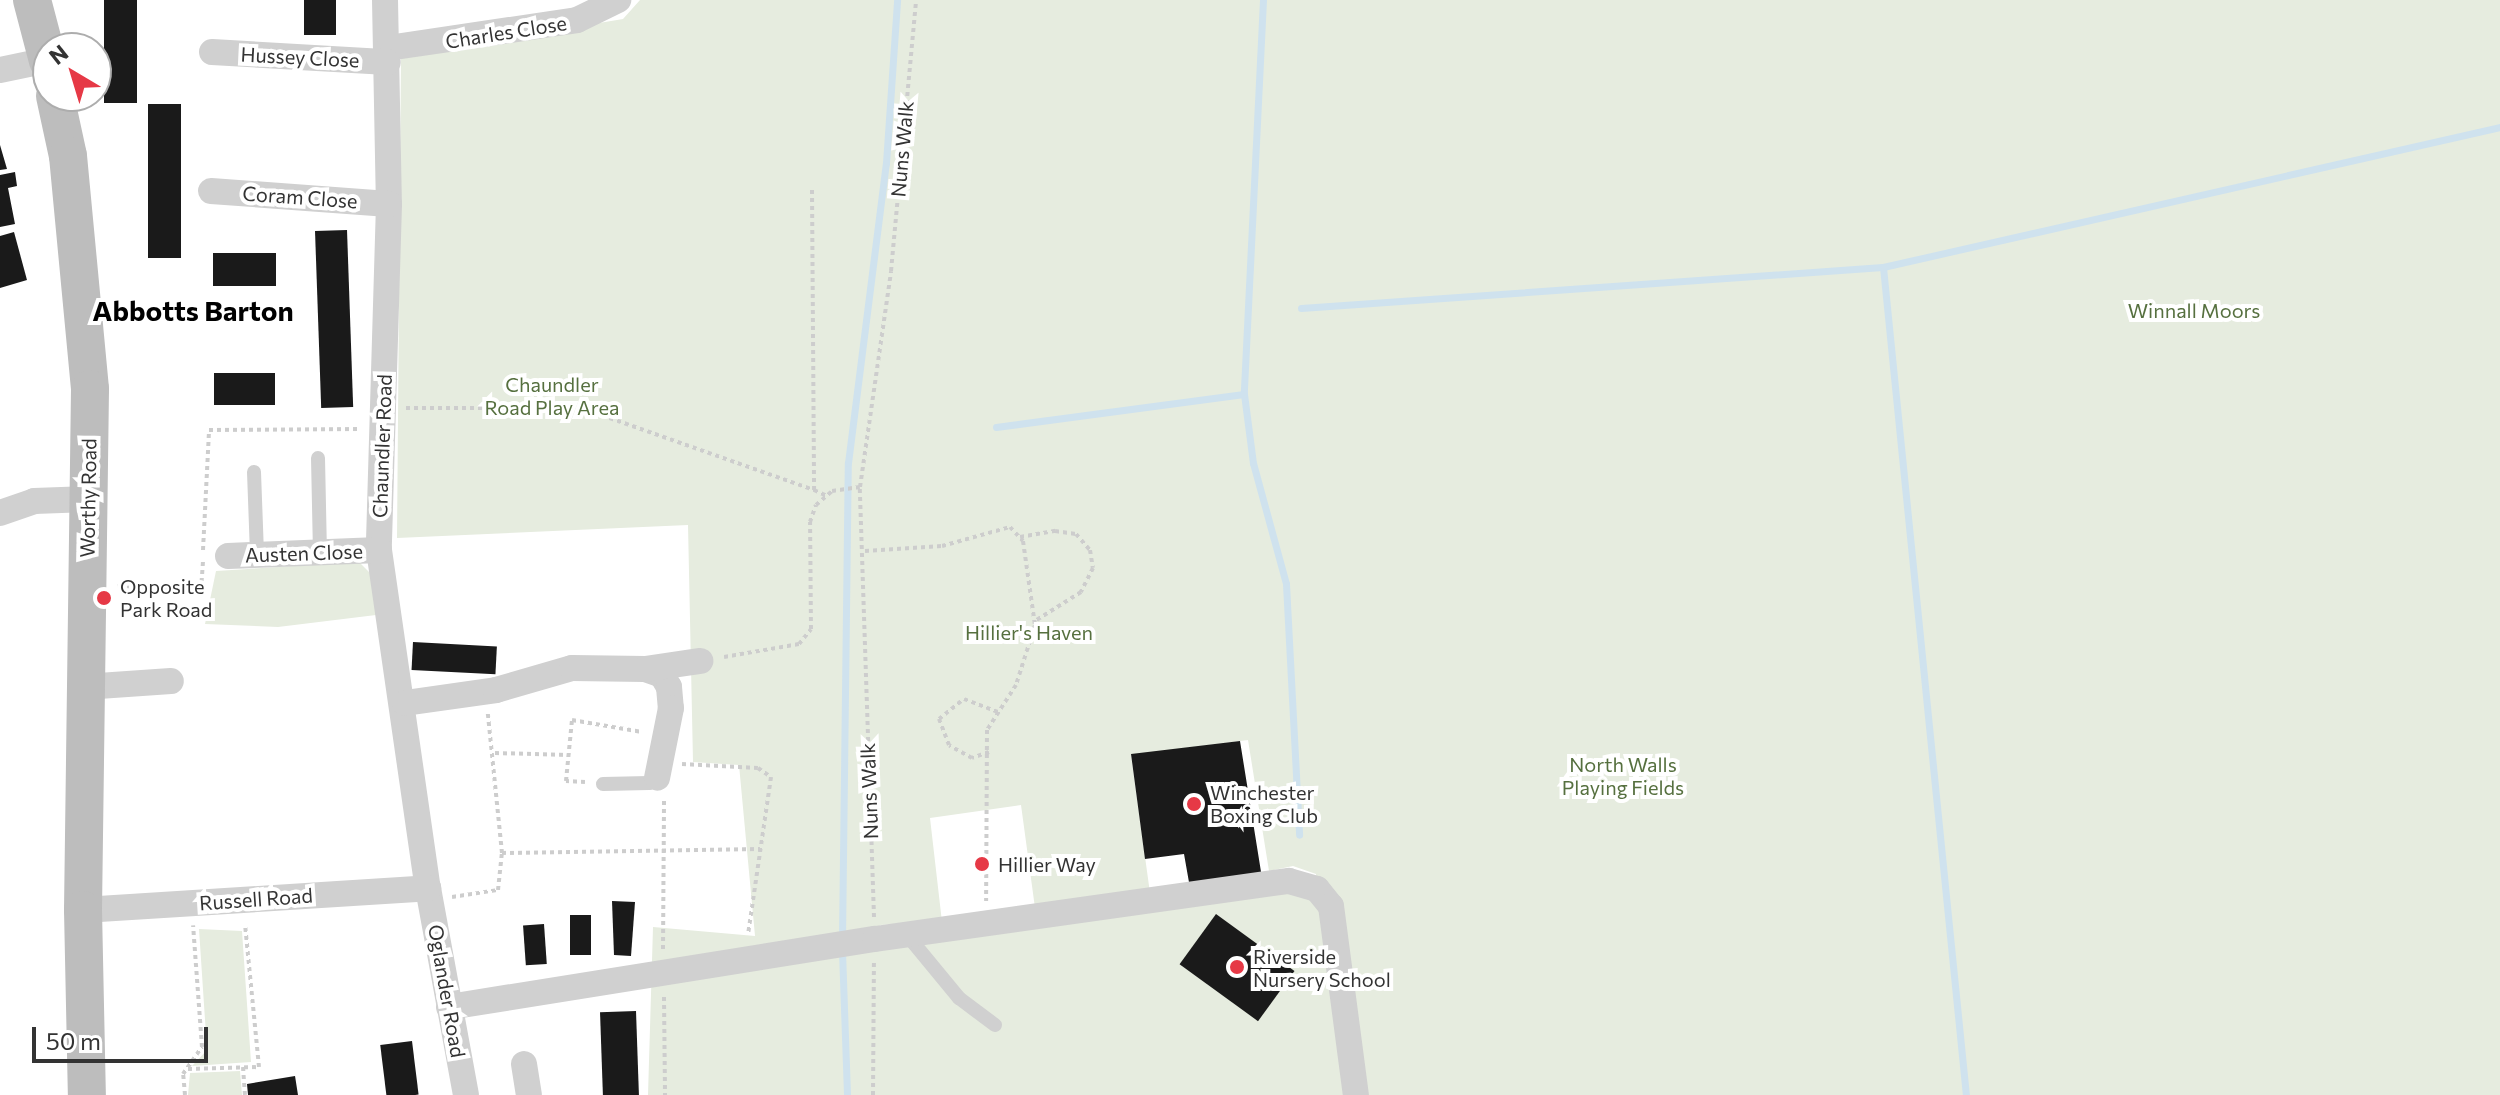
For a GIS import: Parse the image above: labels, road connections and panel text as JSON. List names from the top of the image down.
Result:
{
  "streets": {
    "main road": ["Worthy Road"],
    "street": [
      "Charles Close",
      "Hussey Close",
      "Coram Close",
      "Chaundler Road",
      "Austen Close",
      "Russell Road",
      "Oglander Road"
    ],
    "path": ["Nuns Walk"]
  },
  "crossings": [
    ["Charles Close", "Hussey Close"],
    ["Charles Close", "Chaundler Road"],
    ["Hussey Close", "Chaundler Road"],
    ["Coram Close", "Chaundler Road"],
    ["Chaundler Road", "Austen Close"],
    ["Chaundler Road", "Russell Road"],
    ["Chaundler Road", "Oglander Road"],
    ["Worthy Road", "Russell Road"],
    ["Russell Road", "Oglander Road"]
  ],
  "districts": ["Abbotts Barton"],
  "parks": [
    "Winnall Moors",
    "Chaundler Road Play Area",
    "Hillier's Haven",
    "North Walls Playing Fields"
  ],
  "places": [
    "Opposite Park Road",
    "Winchester Boxing Club",
    "Hillier Way",
    "Riverside Nursery School"
  ],
  "scale_bar": "50 m",
  "north": "top left"
}
